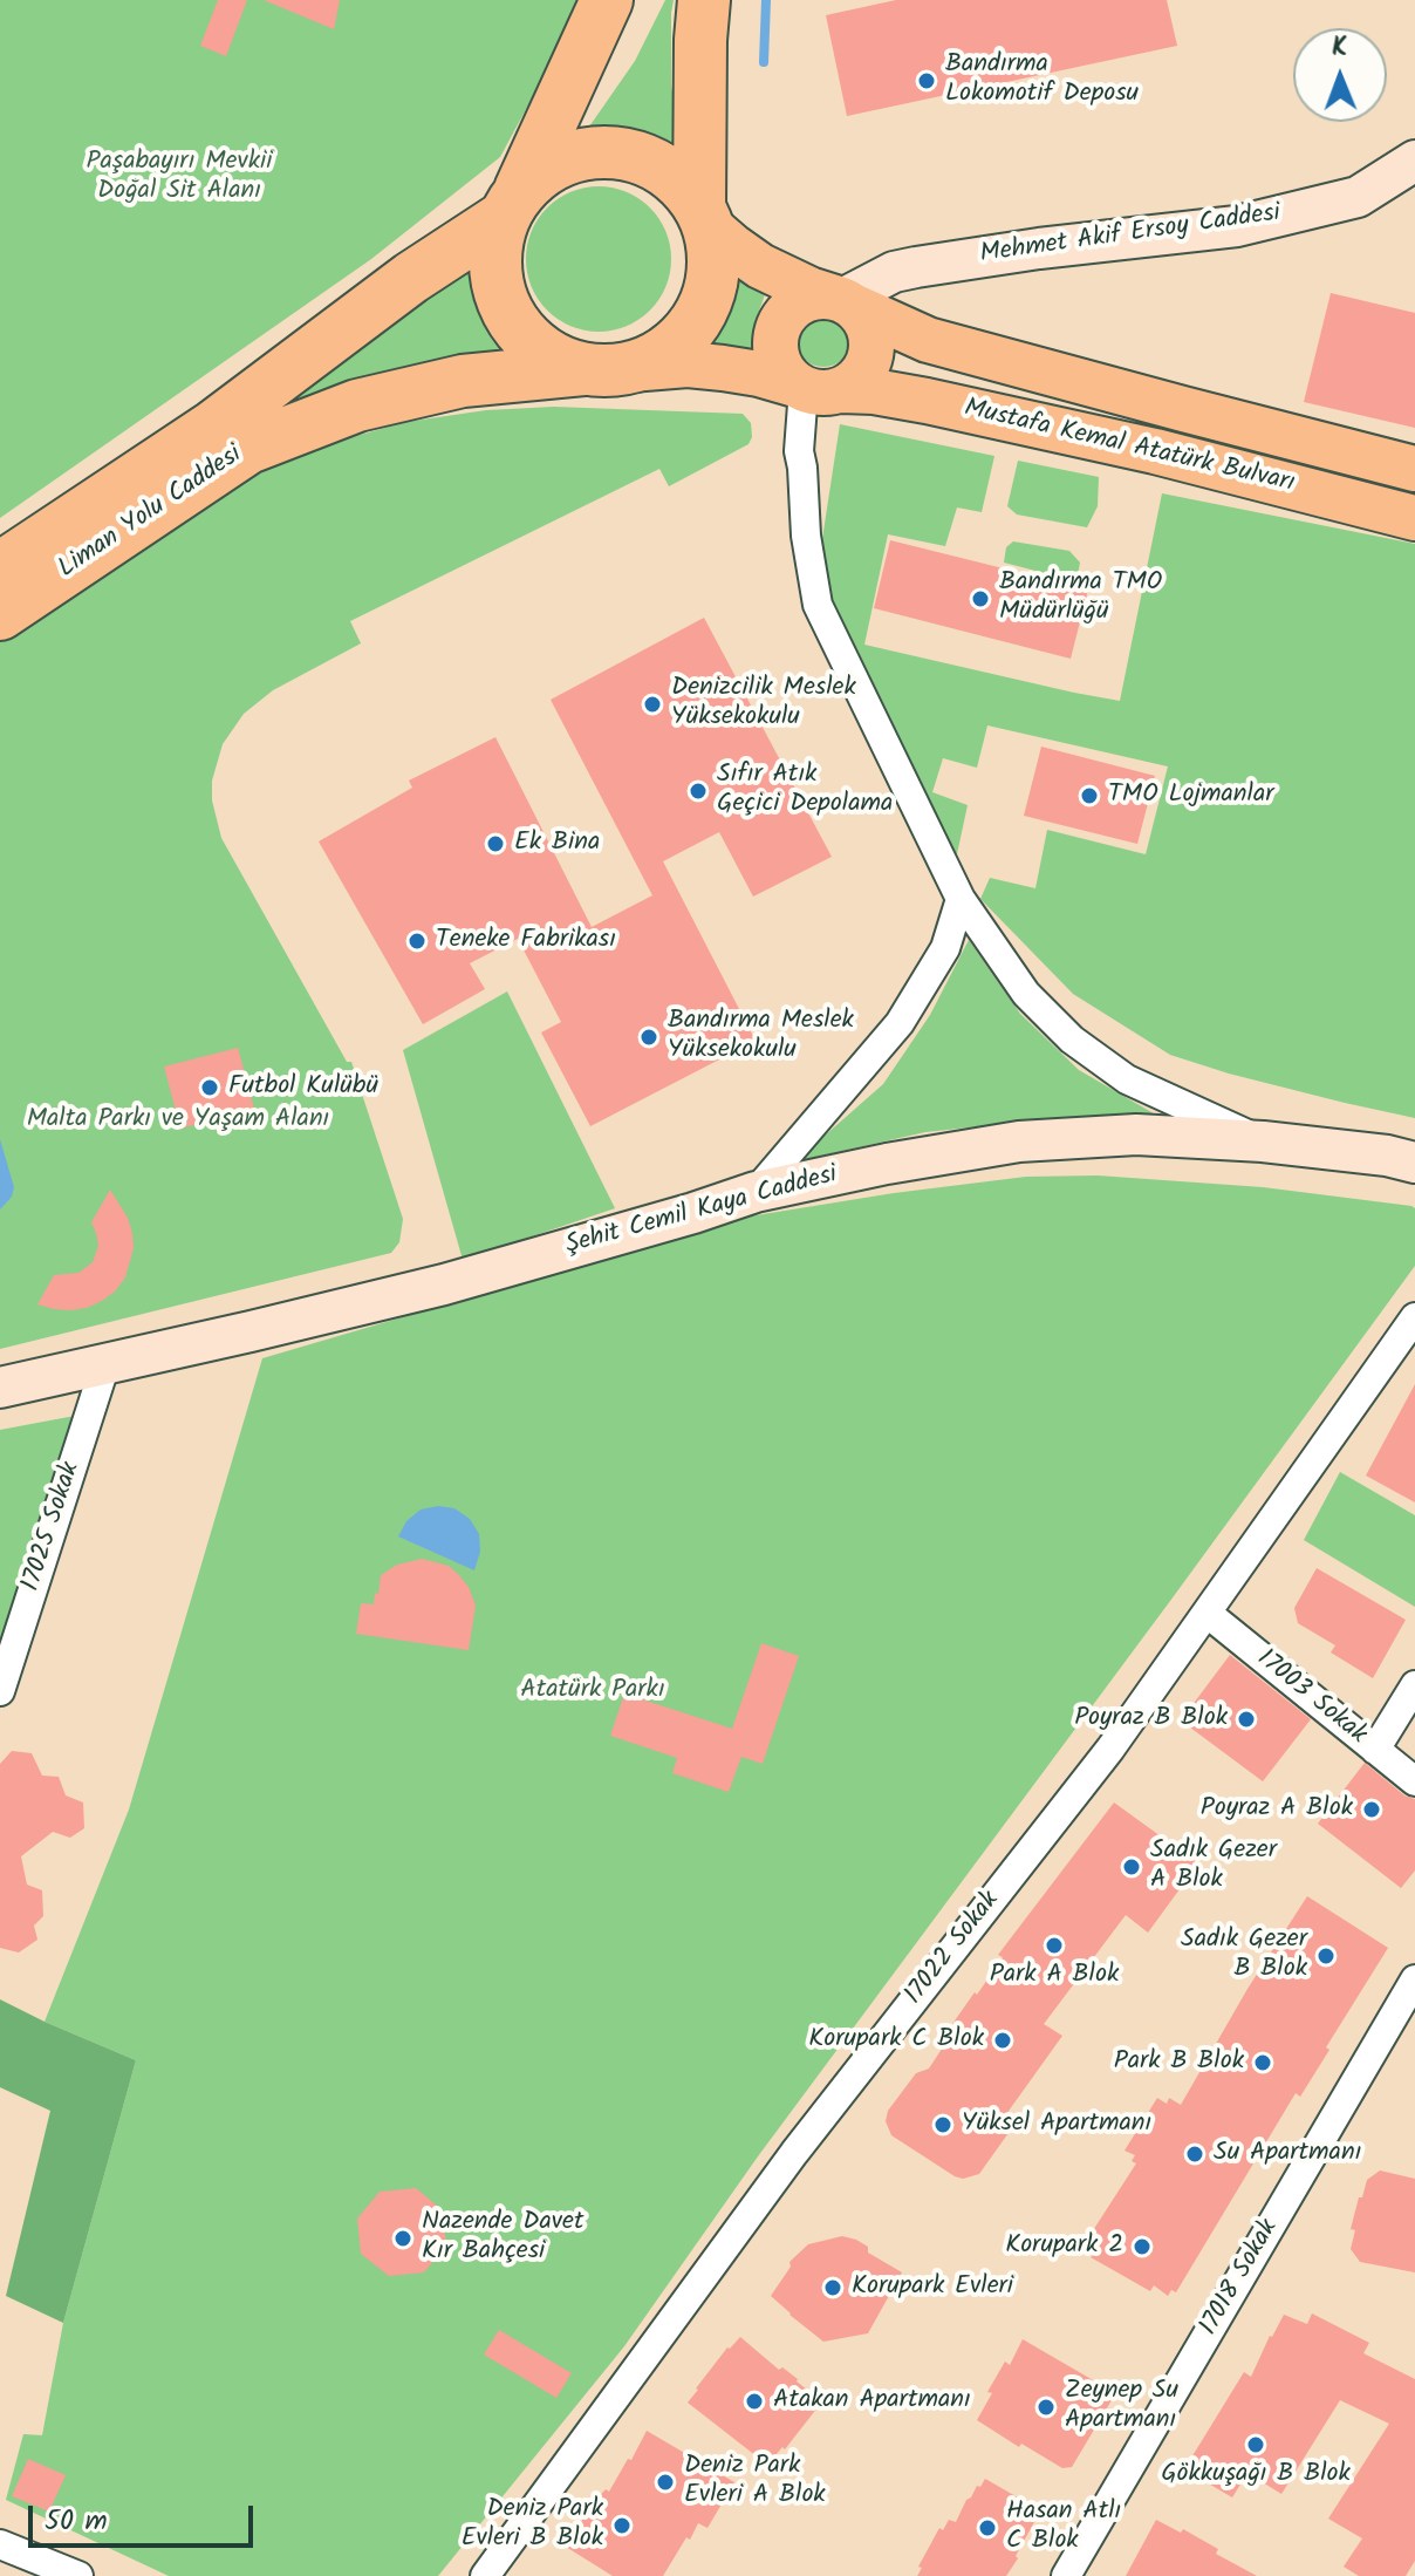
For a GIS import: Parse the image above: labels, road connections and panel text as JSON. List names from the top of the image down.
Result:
{
  "streets": {
    "highway": ["Liman Yolu Caddesi"],
    "main road": ["Mustafa Kemal Atatürk Bulvarı"],
    "street": [
      "Mehmet Akif Ersoy Caddesi",
      "Şehit Cemil Kaya Caddesi",
      "17025 Sokak",
      "17003 Sokak",
      "17022 Sokak",
      "17018 Sokak"
    ]
  },
  "crossings": [
    ["Mehmet Akif Ersoy Caddesi", "Mustafa Kemal Atatürk Bulvarı"],
    ["Mustafa Kemal Atatürk Bulvarı", "Liman Yolu Caddesi"],
    ["Şehit Cemil Kaya Caddesi", "17025 Sokak"],
    ["17003 Sokak", "17022 Sokak"]
  ],
  "parks": ["Paşabayırı Mevkii Doğal Sit Alanı", "Malta Parkı ve Yaşam Alanı", "Atatürk Parkı"],
  "places": [
    "Bandırma Lokomotif Deposu",
    "Bandırma TMO Müdürlüğü",
    "Denizcilik Meslek Yüksekokulu",
    "Sıfır Atık Geçici Depolama",
    "TMO Lojmanlar",
    "Ek Bina",
    "Teneke Fabrikası",
    "Bandırma Meslek Yüksekokulu",
    "Futbol Kulübü",
    "Poyraz B Blok",
    "Poyraz A Blok",
    "Sadık Gezer A Blok",
    "Park A Blok",
    "Sadık Gezer B Blok",
    "Korupark C Blok",
    "Park B Blok",
    "Yüksel Apartmanı",
    "Su Apartmanı",
    "Nazende Davet Kır Bahçesi",
    "Korupark 2",
    "Korupark Evleri",
    "Atakan Apartmanı",
    "Zeynep Su Apartmanı",
    "Gökkuşağı B Blok",
    "Deniz Park Evleri A Blok",
    "Deniz Park Evleri B Blok",
    "Hasan Atlı C Blok"
  ],
  "scale_bar": "50 m",
  "north": "top"
}
